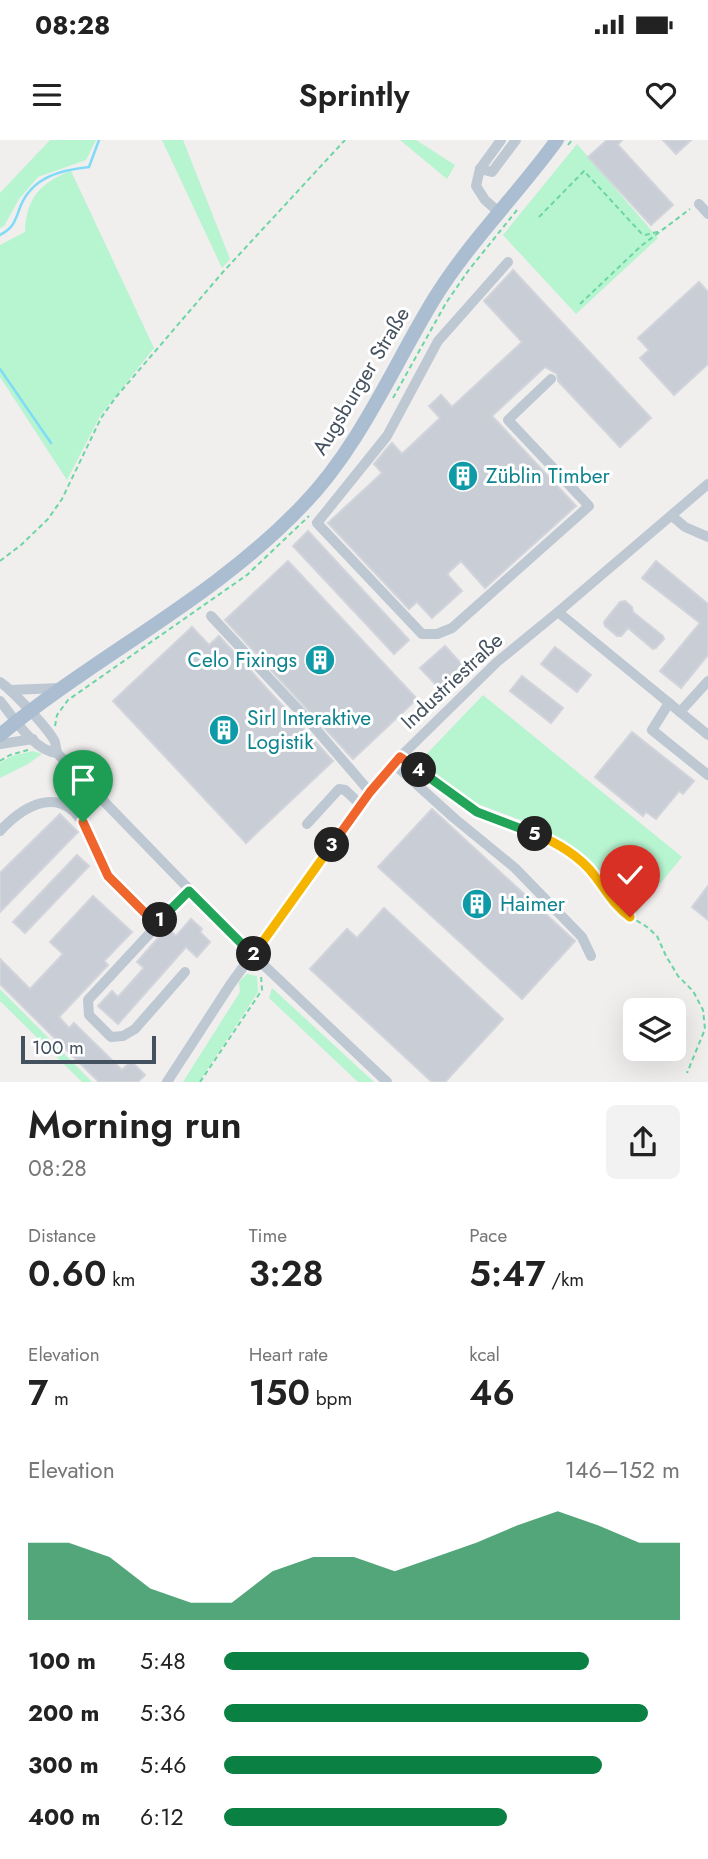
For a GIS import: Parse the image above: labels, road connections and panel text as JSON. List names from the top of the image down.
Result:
{
  "streets": {
    "main road": ["Augsburger Straße"],
    "street": ["Industriestraße"]
  },
  "places": {
    "building": [
      "Züblin Timber",
      "Celo Fixings",
      "Sirl Interaktive Logistik",
      "Haimer"
    ]
  },
  "scale_bar": "100 m",
  "page": {
    "status": "08:28",
    "header": "Sprintly",
    "pins": [
      "4",
      "5",
      "3",
      "1",
      "2"
    ],
    "scale": "100 m",
    "heading": ["Morning run", "08:28"],
    "stats": [
      ["Distance", "0.60 km"],
      ["Time", "3:28"],
      ["Pace", "5:47 /km"],
      ["Elevation", "7 m"],
      ["Heart rate", "150 bpm"],
      ["kcal", "46"]
    ],
    "chart": ["Elevation", "146–152 m"],
    "list": [
      {
        "name": "100 m",
        "note": "5:48"
      },
      {
        "name": "200 m",
        "note": "5:36"
      },
      {
        "name": "300 m",
        "note": "5:46"
      },
      {
        "name": "400 m",
        "note": "6:12"
      }
    ]
  }
}
